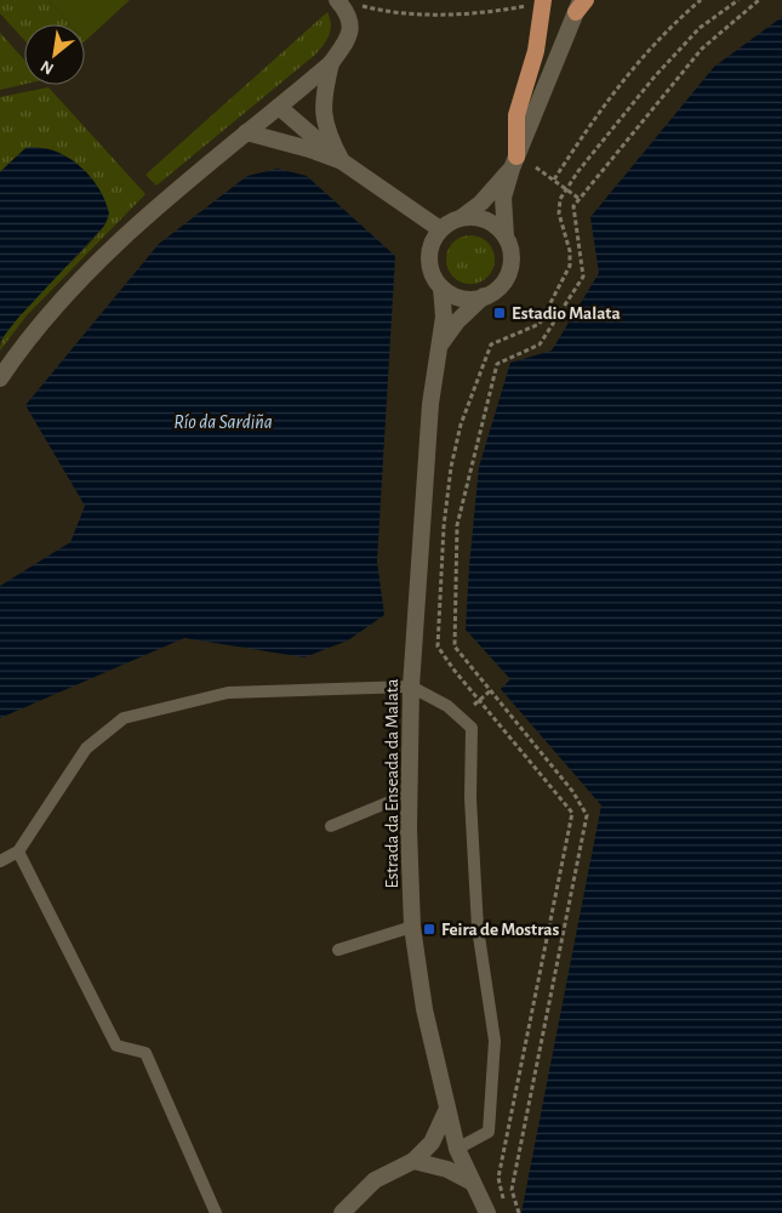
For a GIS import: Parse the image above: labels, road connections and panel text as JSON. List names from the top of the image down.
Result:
{
  "streets": {
    "main road": ["Estrada da Enseada da Malata"]
  },
  "water": ["Río da Sardiña"],
  "places": {
    "transit": ["Estadio Malata", "Feira de Mostras"]
  },
  "north": "bottom left"
}
